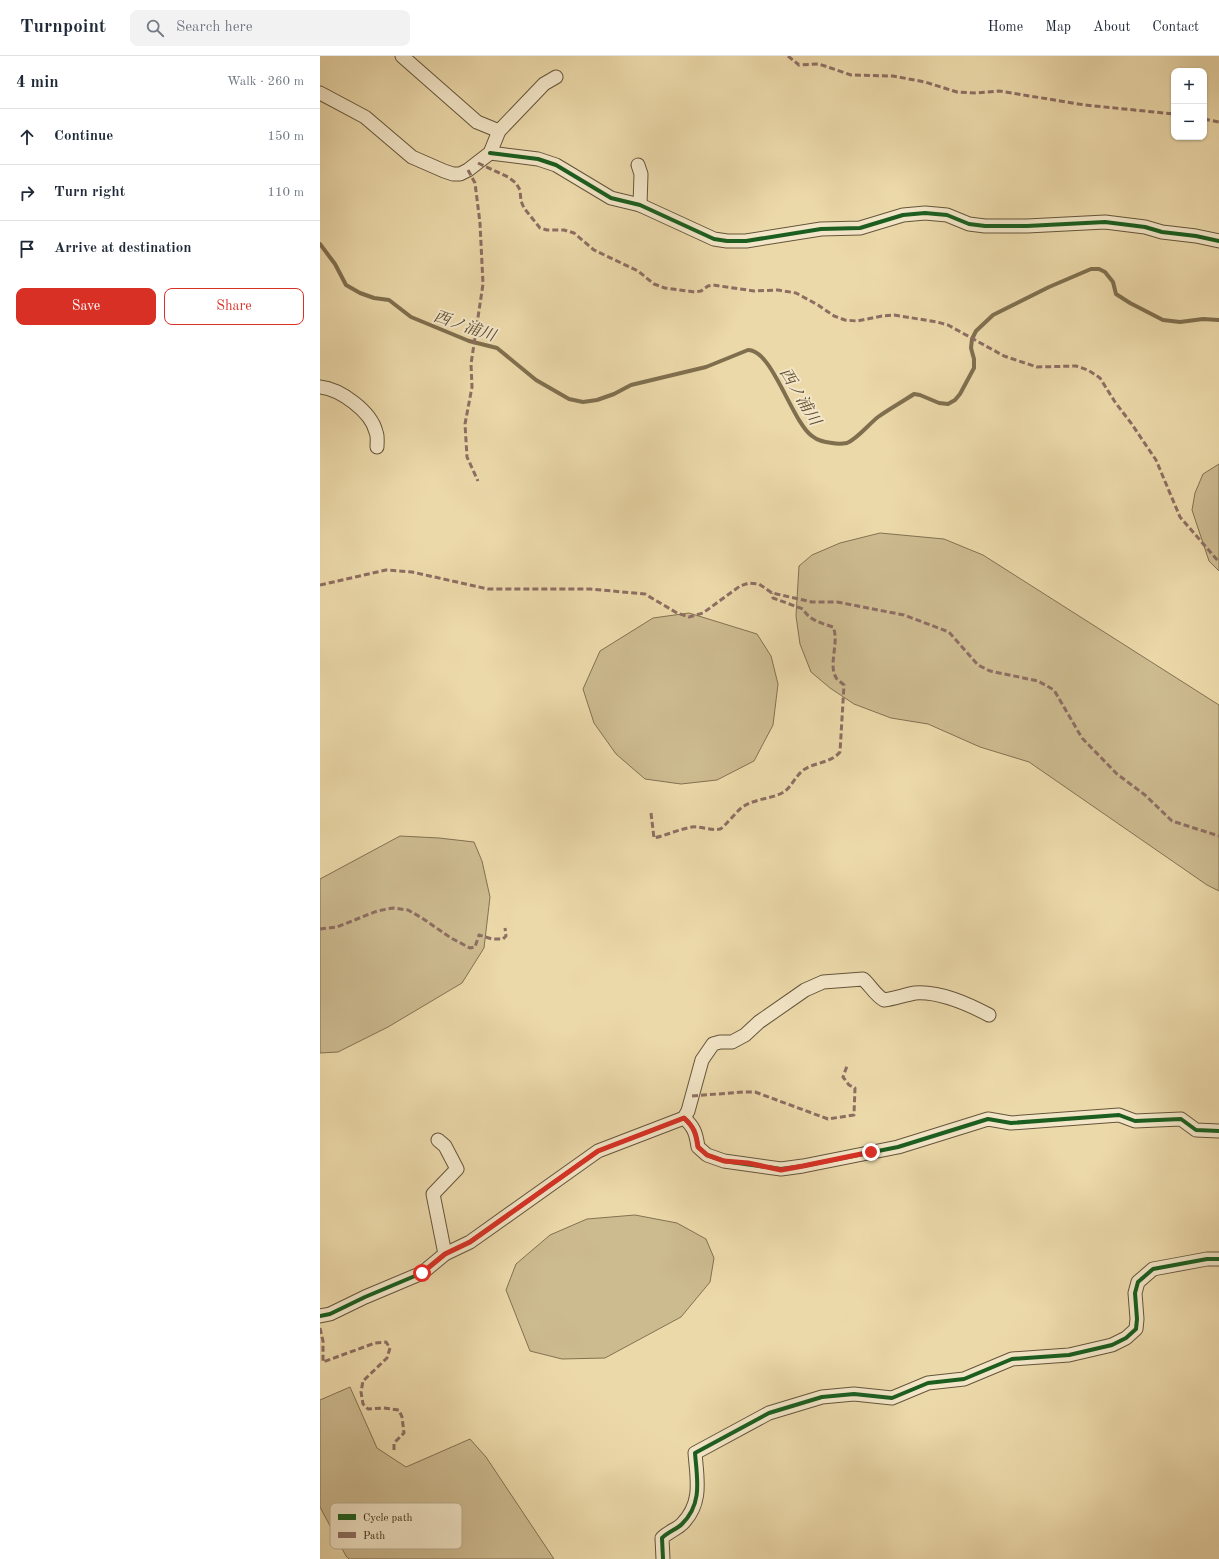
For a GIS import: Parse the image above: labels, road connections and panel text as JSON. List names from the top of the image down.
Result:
{
  "water": ["西ノ浦川"],
  "legend": ["Cycle path", "Path"],
  "page": {
    "header": "Turnpoint",
    "search": "Search here",
    "nav": [
      "Home",
      "Map",
      "About",
      "Contact"
    ],
    "heading": ["4 min", "Walk · 260 m"],
    "map_buttons": ["+", "−"],
    "list": [
      ["Continue", "150 m"],
      ["Turn right", "110 m"],
      "Arrive at destination"
    ],
    "buttons": ["Save", "Share"]
  }
}
